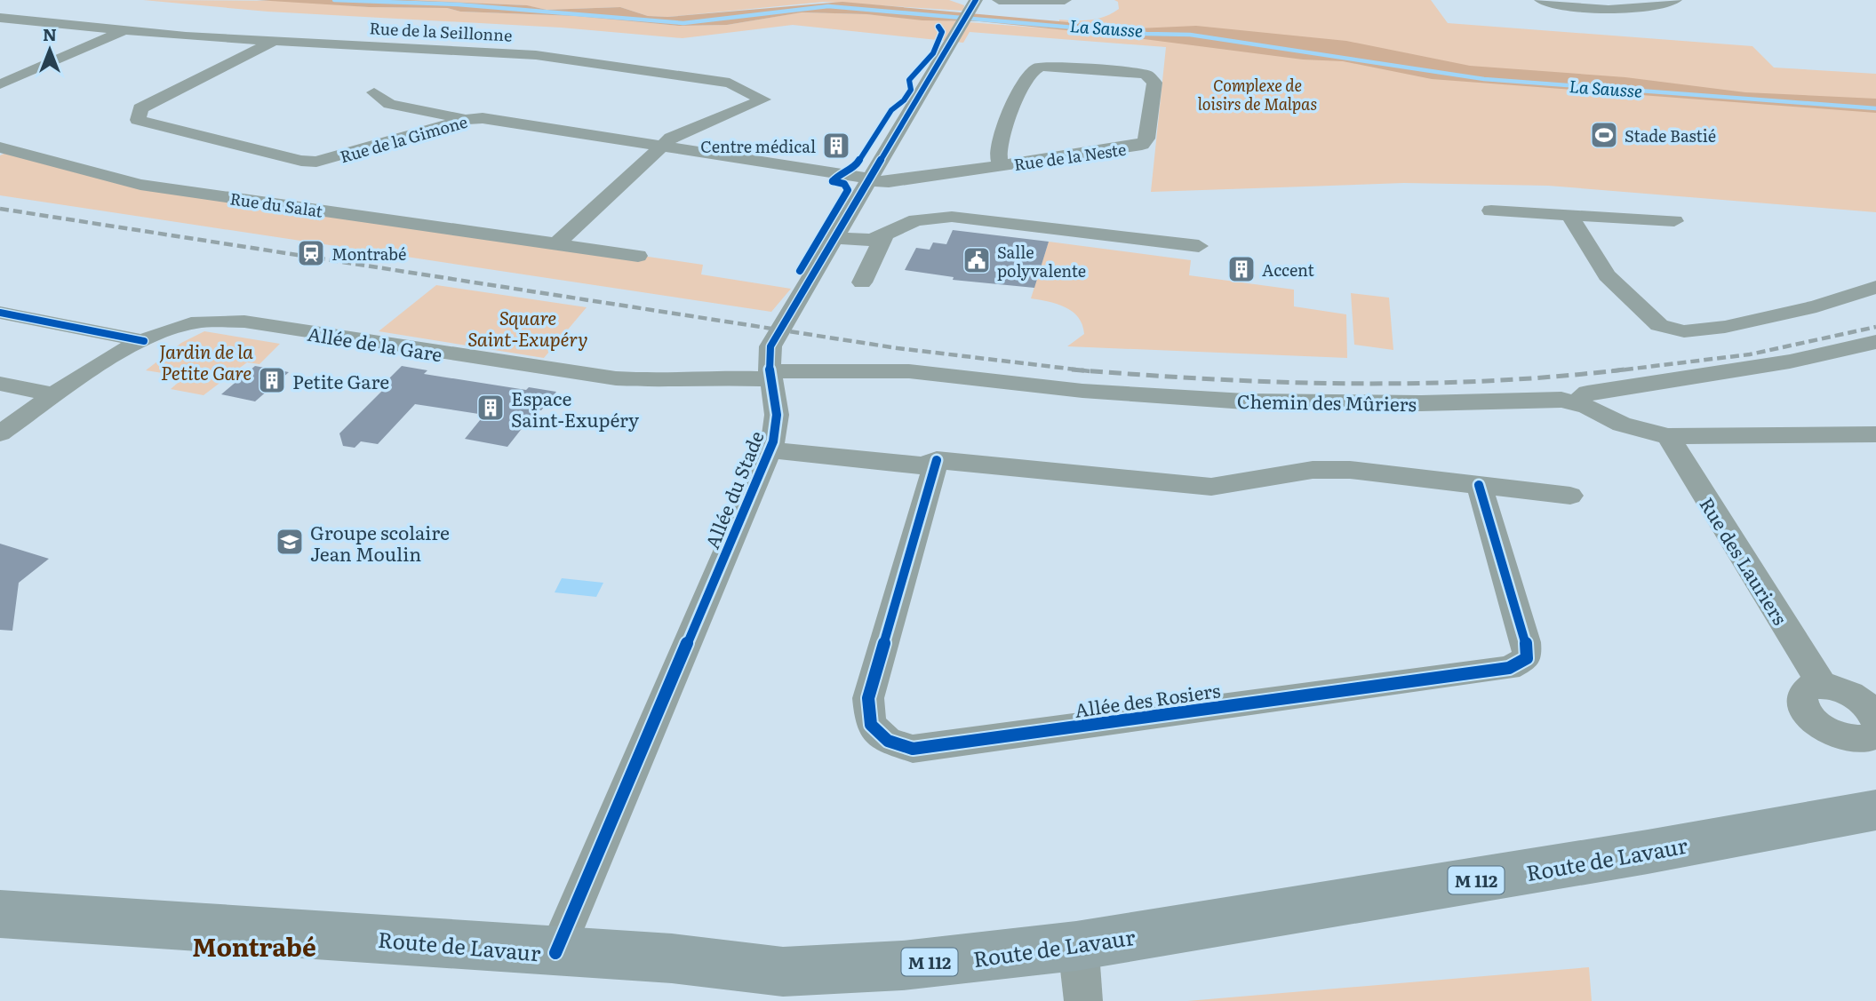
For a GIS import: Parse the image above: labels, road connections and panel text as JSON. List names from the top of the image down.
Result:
{
  "streets": {
    "main road": ["Route de Lavaur", "M 112"],
    "street": [
      "Rue de la Seillonne",
      "Rue de la Gimone",
      "Rue de la Neste",
      "Rue du Salat",
      "Allée de la Gare",
      "Chemin des Mûriers",
      "Allée du Stade",
      "Rue des Lauriers",
      "Allée des Rosiers"
    ]
  },
  "crossings": [
    ["Rue de la Seillonne", "Rue de la Gimone"],
    ["Rue de la Gimone", "Rue de la Neste"],
    ["Allée de la Gare", "Chemin des Mûriers"],
    ["Allée de la Gare", "Allée du Stade"],
    ["Chemin des Mûriers", "Allée du Stade"],
    ["Allée du Stade", "Route de Lavaur"]
  ],
  "districts": ["Montrabé"],
  "water": ["La Sausse"],
  "parks": ["Complexe de loisirs de Malpas", "Square Saint-Exupéry", "Jardin de la Petite Gare"],
  "places": {
    "sports": ["Stade Bastié"],
    "building": [
      "Centre médical",
      "Accent",
      "Petite Gare",
      "Espace Saint-Exupéry"
    ],
    "station": ["Montrabé"],
    "public building": ["Salle polyvalente"],
    "school or university": ["Groupe scolaire Jean Moulin"]
  },
  "north": "top"
}
